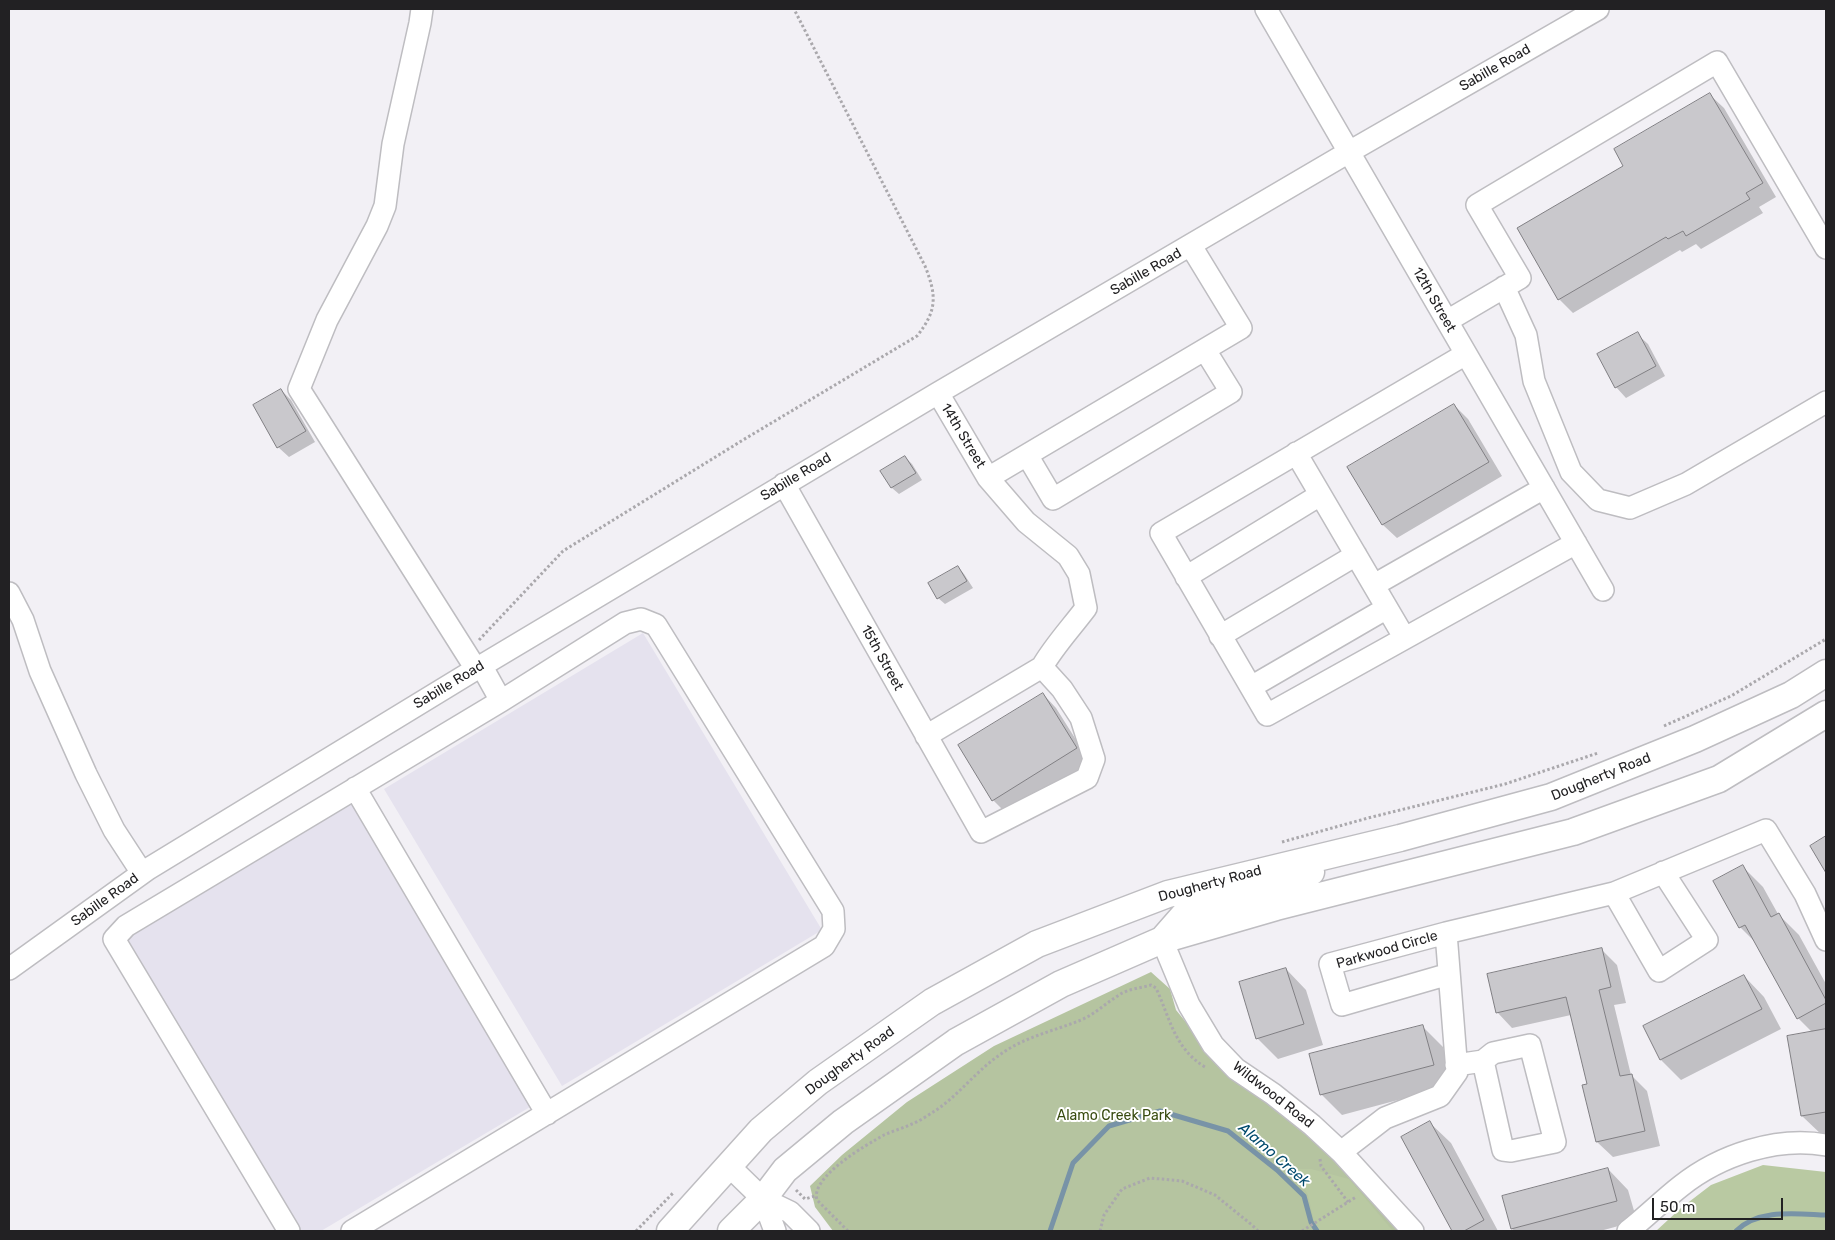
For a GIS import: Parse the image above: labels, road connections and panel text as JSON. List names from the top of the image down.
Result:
{
  "streets": {
    "main road": ["Dougherty Road"],
    "street": [
      "Sabille Road",
      "12th Street",
      "14th Street",
      "15th Street",
      "Parkwood Circle",
      "Wildwood Road"
    ]
  },
  "crossings": [
    ["Sabille Road", "12th Street"],
    ["Sabille Road", "14th Street"],
    ["Sabille Road", "15th Street"],
    ["14th Street", "15th Street"],
    ["Parkwood Circle", "Wildwood Road"]
  ],
  "water": ["Alamo Creek"],
  "parks": ["Alamo Creek Park"],
  "scale_bar": "50 m"
}
